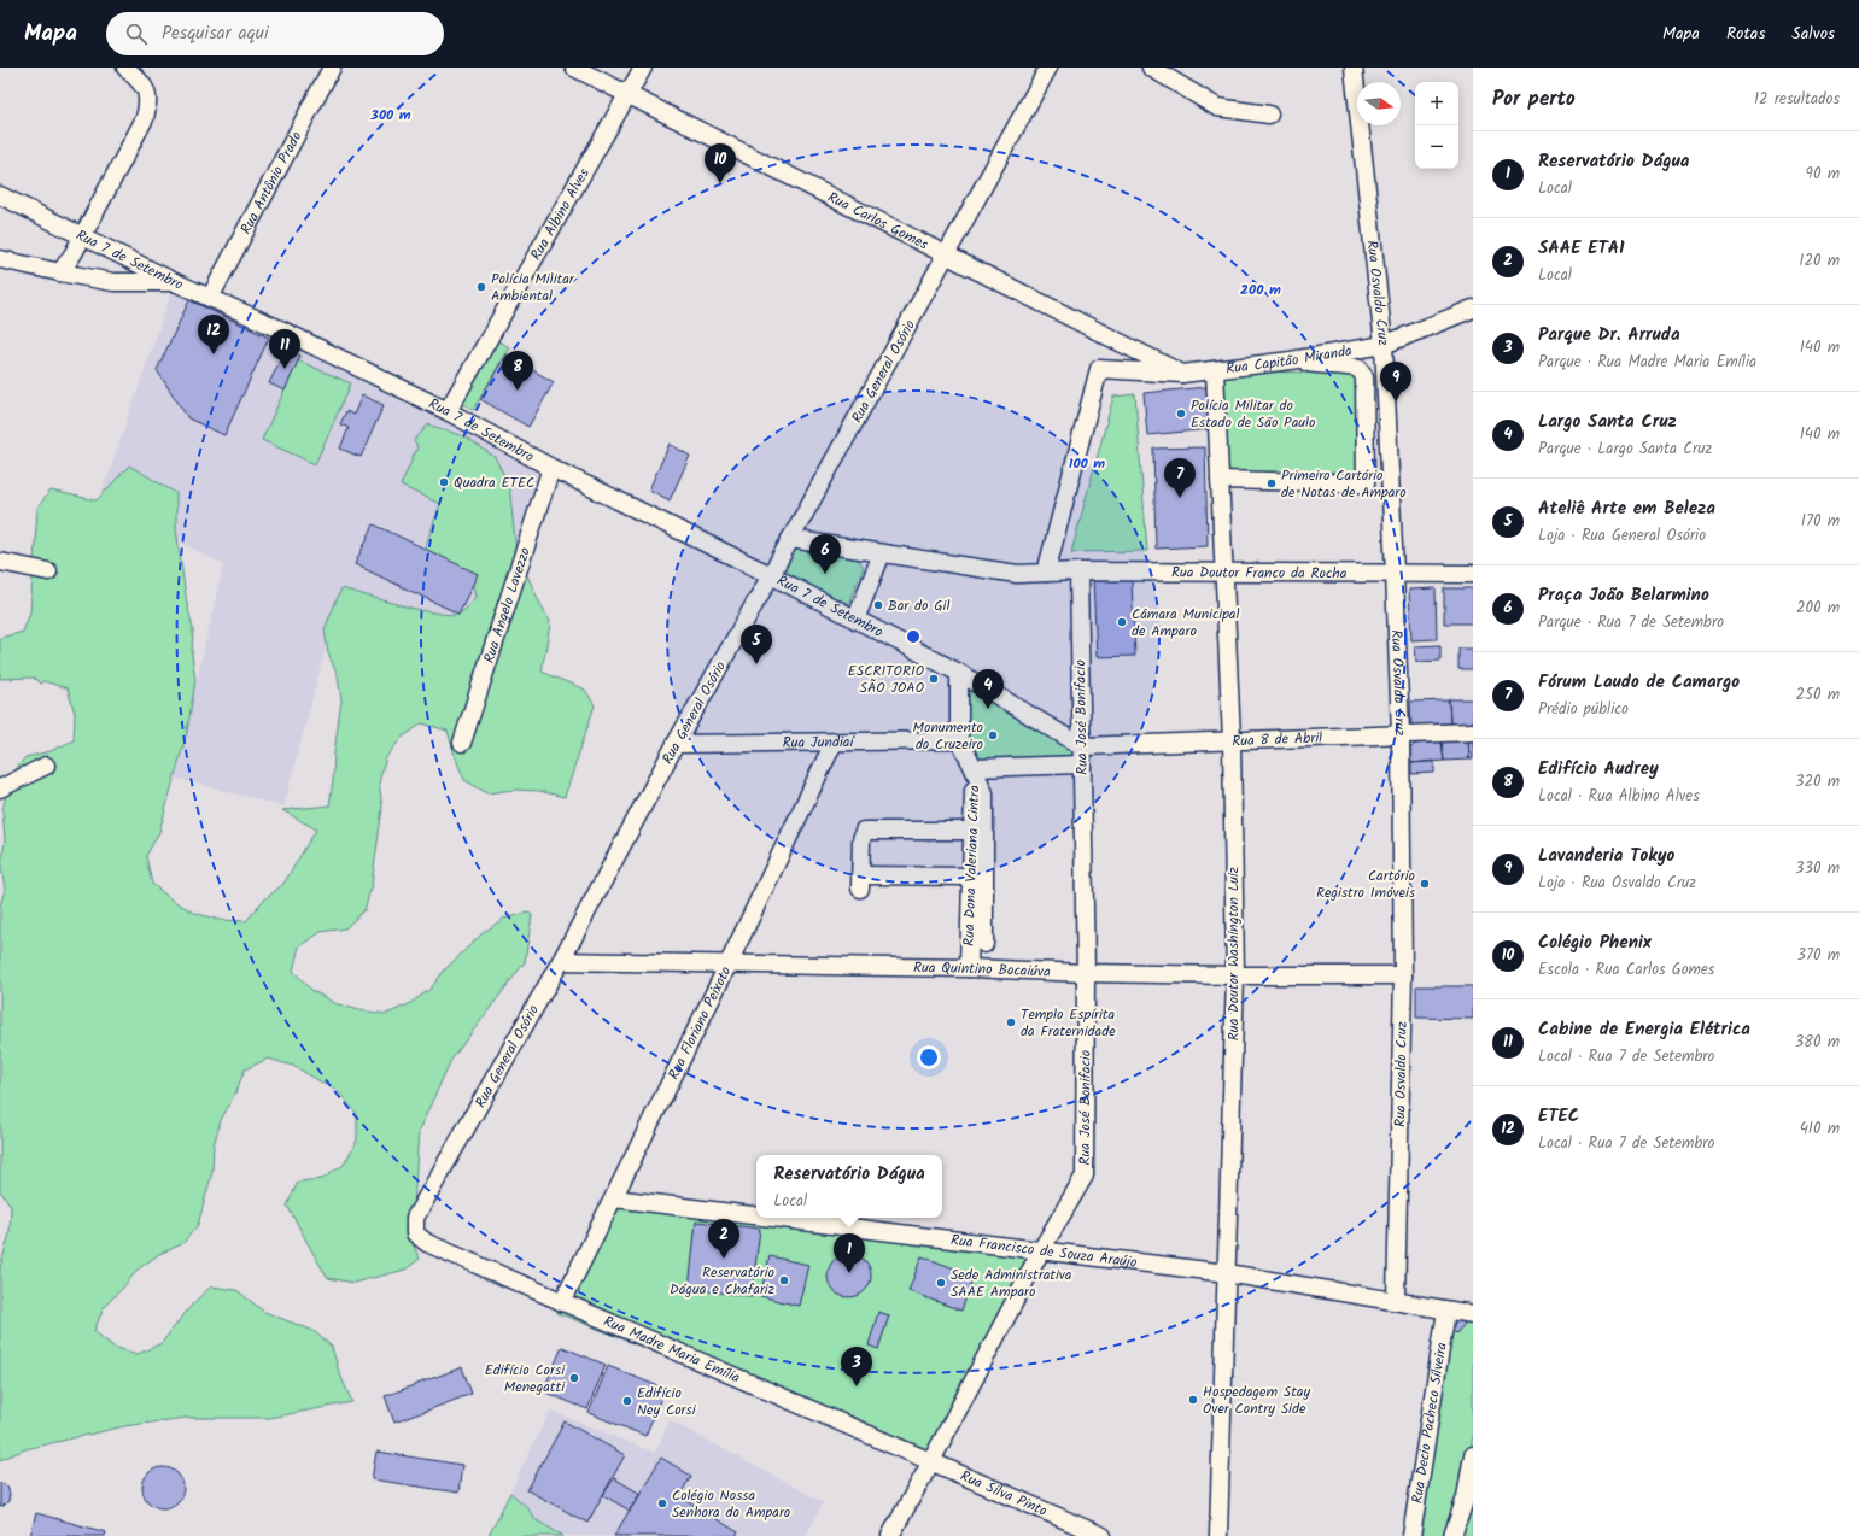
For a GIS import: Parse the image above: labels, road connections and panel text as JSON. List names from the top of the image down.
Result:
{
  "streets": {
    "street": [
      "Rua Antônio Prado",
      "Rua Albino Alves",
      "Rua Carlos Gomes",
      "Rua 7 de Setembro",
      "Rua Osvaldo Cruz",
      "Rua Capitão Miranda",
      "Rua General Osório",
      "Rua Doutor Franco da Rocha",
      "Rua Ângelo Lavezzo",
      "Rua José Bonifacio",
      "Rua 8 de Abril",
      "Rua Jundiaí",
      "Rua Dona Valeriana Cintra",
      "Rua Doutor Washington Luiz",
      "Rua Quintino Bocaiúva",
      "Rua Floriano Peixoto",
      "Rua Francisco de Souza Araújo",
      "Rua Madre Maria Emília",
      "Rua Decio Pacheco Silveira",
      "Rua Silva Pinto"
    ]
  },
  "crossings": [
    ["Rua Antônio Prado", "Rua 7 de Setembro"],
    ["Rua Albino Alves", "Rua Carlos Gomes"],
    ["Rua Albino Alves", "Rua 7 de Setembro"],
    ["Rua Carlos Gomes", "Rua Capitão Miranda"],
    ["Rua Carlos Gomes", "Rua General Osório"],
    ["Rua 7 de Setembro", "Rua General Osório"],
    ["Rua 7 de Setembro", "Rua Ângelo Lavezzo"],
    ["Rua 7 de Setembro", "Rua José Bonifacio"],
    ["Rua 7 de Setembro", "Rua 8 de Abril"],
    ["Rua Osvaldo Cruz", "Rua Capitão Miranda"],
    ["Rua Osvaldo Cruz", "Rua Doutor Franco da Rocha"],
    ["Rua Osvaldo Cruz", "Rua 8 de Abril"],
    ["Rua Osvaldo Cruz", "Rua Quintino Bocaiúva"],
    ["Rua Osvaldo Cruz", "Rua Francisco de Souza Araújo"],
    ["Rua Capitão Miranda", "Rua Doutor Franco da Rocha"],
    ["Rua Capitão Miranda", "Rua Doutor Washington Luiz"],
    ["Rua General Osório", "Rua Doutor Franco da Rocha"],
    ["Rua General Osório", "Rua Jundiaí"],
    ["Rua General Osório", "Rua Quintino Bocaiúva"],
    ["Rua General Osório", "Rua Madre Maria Emília"],
    ["Rua Doutor Franco da Rocha", "Rua José Bonifacio"],
    ["Rua Doutor Franco da Rocha", "Rua Doutor Washington Luiz"],
    ["Rua José Bonifacio", "Rua 8 de Abril"],
    ["Rua José Bonifacio", "Rua Quintino Bocaiúva"],
    ["Rua José Bonifacio", "Rua Francisco de Souza Araújo"],
    ["Rua José Bonifacio", "Rua Madre Maria Emília"],
    ["Rua José Bonifacio", "Rua Silva Pinto"],
    ["Rua 8 de Abril", "Rua Doutor Washington Luiz"],
    ["Rua Jundiaí", "Rua Floriano Peixoto"],
    ["Rua Dona Valeriana Cintra", "Rua Quintino Bocaiúva"],
    ["Rua Doutor Washington Luiz", "Rua Quintino Bocaiúva"],
    ["Rua Doutor Washington Luiz", "Rua Francisco de Souza Araújo"],
    ["Rua Quintino Bocaiúva", "Rua Floriano Peixoto"],
    ["Rua Floriano Peixoto", "Rua Francisco de Souza Araújo"],
    ["Rua Floriano Peixoto", "Rua Madre Maria Emília"],
    ["Rua Francisco de Souza Araújo", "Rua Decio Pacheco Silveira"],
    ["Rua Madre Maria Emília", "Rua Silva Pinto"]
  ],
  "places": [
    "Polícia Militar Ambiental",
    "Polícia Militar do Estado de São Paulo",
    "Quadra ETEC",
    "Primeiro Cartório de Notas de Amparo",
    "Bar do Gil",
    "Câmara Municipal de Amparo",
    "ESCRITORIO SÃO JOAO",
    "Monumento do Cruzeiro",
    "Cartório Registro Imóveis",
    "Templo Espírita da Fraternidade",
    "Reservatório Dágua e Chafariz",
    "Sede Administrativa SAAE Amparo",
    "Edifício Corsi Menegatti",
    "Hospedagem Stay Over Contry Side",
    "Edifício Ney Corsi",
    "Colégio Nossa Senhora do Amparo"
  ],
  "north": "right",
  "page": {
    "header": "Mapa",
    "search": "Pesquisar aqui",
    "nav": ["Mapa", "Rotas", "Salvos"],
    "heading": ["Por perto", "12 resultados"],
    "map_buttons": ["+", "−"],
    "list": [
      {
        "mark": "1",
        "name": "Reservatório Dágua",
        "note": "Local",
        "value": "90 m"
      },
      {
        "mark": "2",
        "name": "SAAE ETA1",
        "note": "Local",
        "value": "120 m"
      },
      {
        "mark": "3",
        "name": "Parque Dr. Arruda",
        "note": "Parque · Rua Madre Maria Emília",
        "value": "140 m"
      },
      {
        "mark": "4",
        "name": "Largo Santa Cruz",
        "note": "Parque · Largo Santa Cruz",
        "value": "140 m"
      },
      {
        "mark": "5",
        "name": "Ateliê Arte em Beleza",
        "note": "Loja · Rua General Osório",
        "value": "170 m"
      },
      {
        "mark": "6",
        "name": "Praça João Belarmino",
        "note": "Parque · Rua 7 de Setembro",
        "value": "200 m"
      },
      {
        "mark": "7",
        "name": "Fórum Laudo de Camargo",
        "note": "Prédio público",
        "value": "250 m"
      },
      {
        "mark": "8",
        "name": "Edifício Audrey",
        "note": "Local · Rua Albino Alves",
        "value": "320 m"
      },
      {
        "mark": "9",
        "name": "Lavanderia Tokyo",
        "note": "Loja · Rua Osvaldo Cruz",
        "value": "330 m"
      },
      {
        "mark": "10",
        "name": "Colégio Phenix",
        "note": "Escola · Rua Carlos Gomes",
        "value": "370 m"
      },
      {
        "mark": "11",
        "name": "Cabine de Energia Elétrica",
        "note": "Local · Rua 7 de Setembro",
        "value": "380 m"
      },
      {
        "mark": "12",
        "name": "ETEC",
        "note": "Local · Rua 7 de Setembro",
        "value": "410 m"
      }
    ],
    "pins": [
      "10",
      "12",
      "11",
      "8",
      "9",
      "7",
      "6",
      "5",
      "4",
      "2",
      "1",
      "3"
    ],
    "popup": ["Reservatório Dágua", "Local"]
  },
  "rings": ["300 m", "200 m", "100 m"]
}
